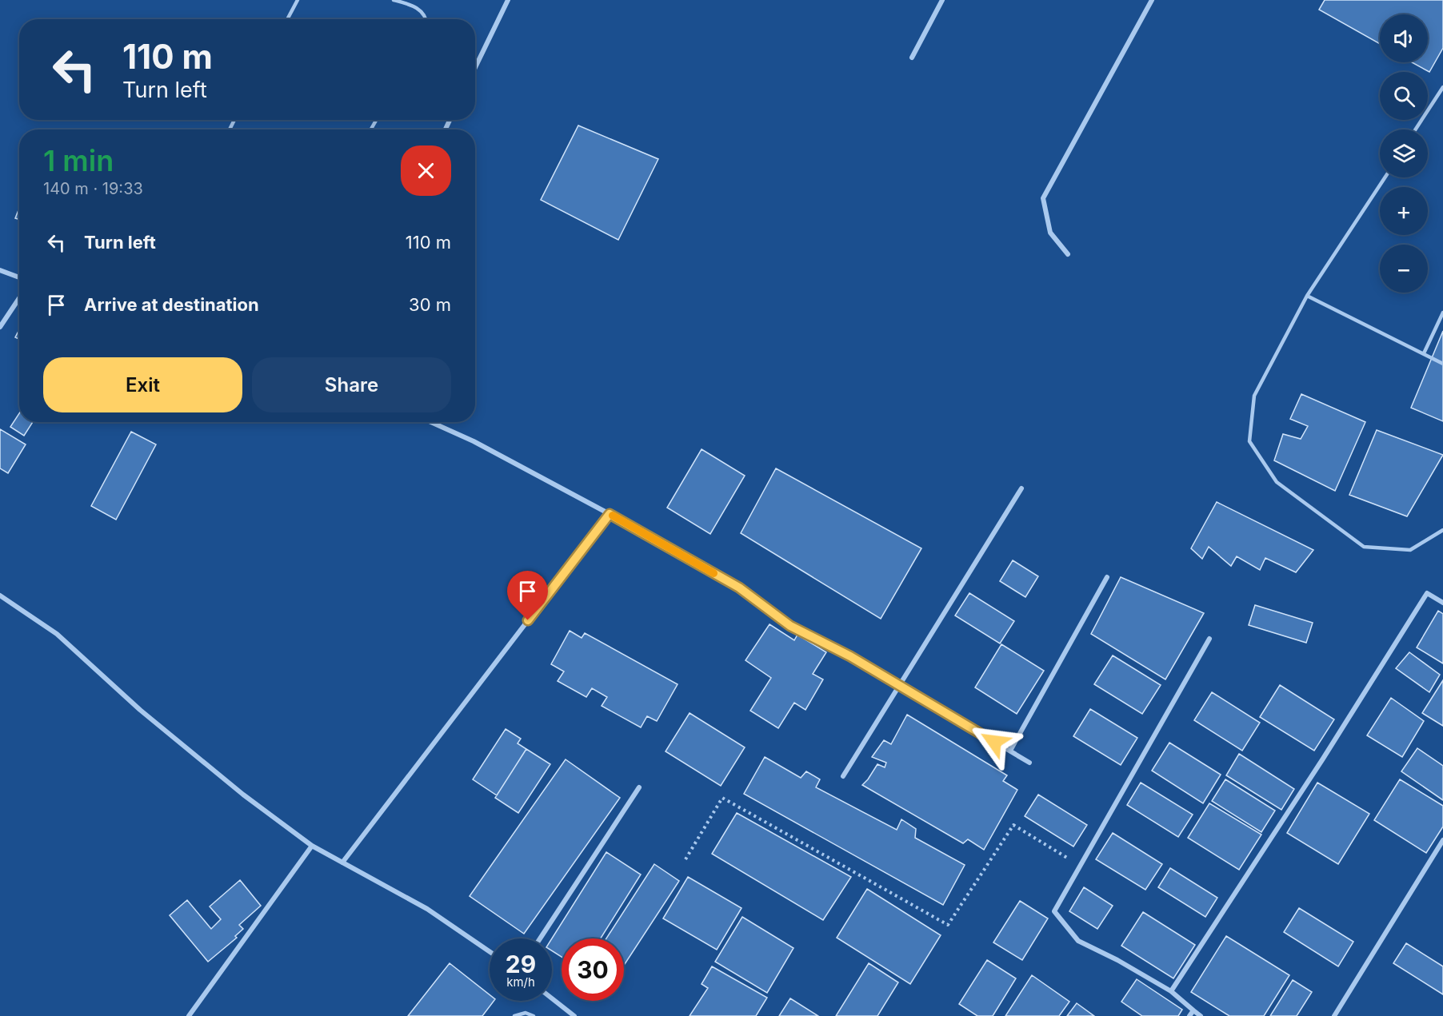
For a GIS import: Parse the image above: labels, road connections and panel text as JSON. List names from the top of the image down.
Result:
{
  "page": {
    "map_buttons": ["+", "−"],
    "turn": ["110 m", "Turn left"],
    "heading": ["1 min", "140 m · 19:33"],
    "list": [
      {
        "name": "Turn left",
        "value": "110 m"
      },
      {
        "name": "Arrive at destination",
        "value": "30 m"
      }
    ],
    "buttons": ["Exit", "Share"],
    "speed": "29 km/h",
    "limit": "30"
  }
}
